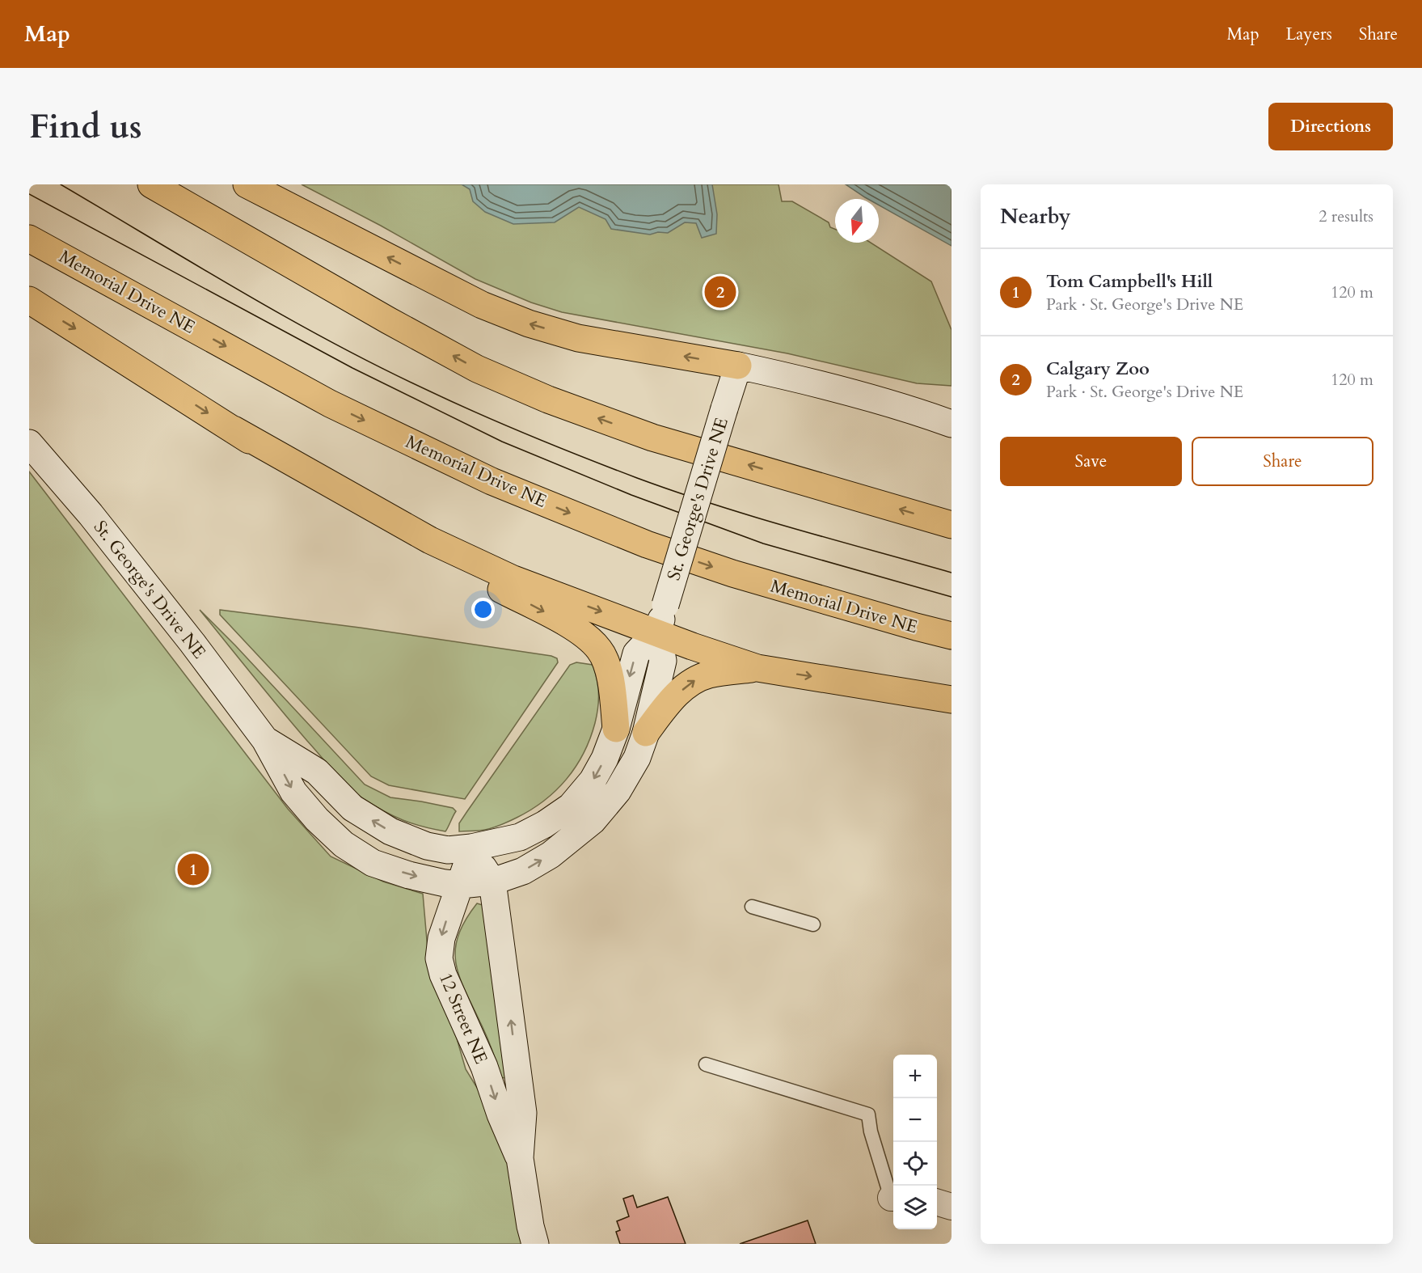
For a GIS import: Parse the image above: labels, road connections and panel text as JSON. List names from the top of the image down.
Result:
{
  "streets": {
    "highway": ["Memorial Drive NE"],
    "street": ["St. George's Drive NE", "12 Street NE"]
  },
  "crossings": [
    ["St. George's Drive NE", "12 Street NE"]
  ],
  "north": "bottom",
  "page": {
    "header": "Map",
    "nav": ["Map", "Layers", "Share"],
    "buttons": [
      "Directions",
      ["Save", "Share"]
    ],
    "title": "Find us",
    "heading": ["Nearby", "2 results"],
    "list": [
      {
        "mark": "1",
        "name": "Tom Campbell's Hill",
        "note": "Park · St. George's Drive NE",
        "value": "120 m"
      },
      {
        "mark": "2",
        "name": "Calgary Zoo",
        "note": "Park · St. George's Drive NE",
        "value": "120 m"
      }
    ],
    "pins": ["2", "1"],
    "map_buttons": ["+", "−"]
  }
}
